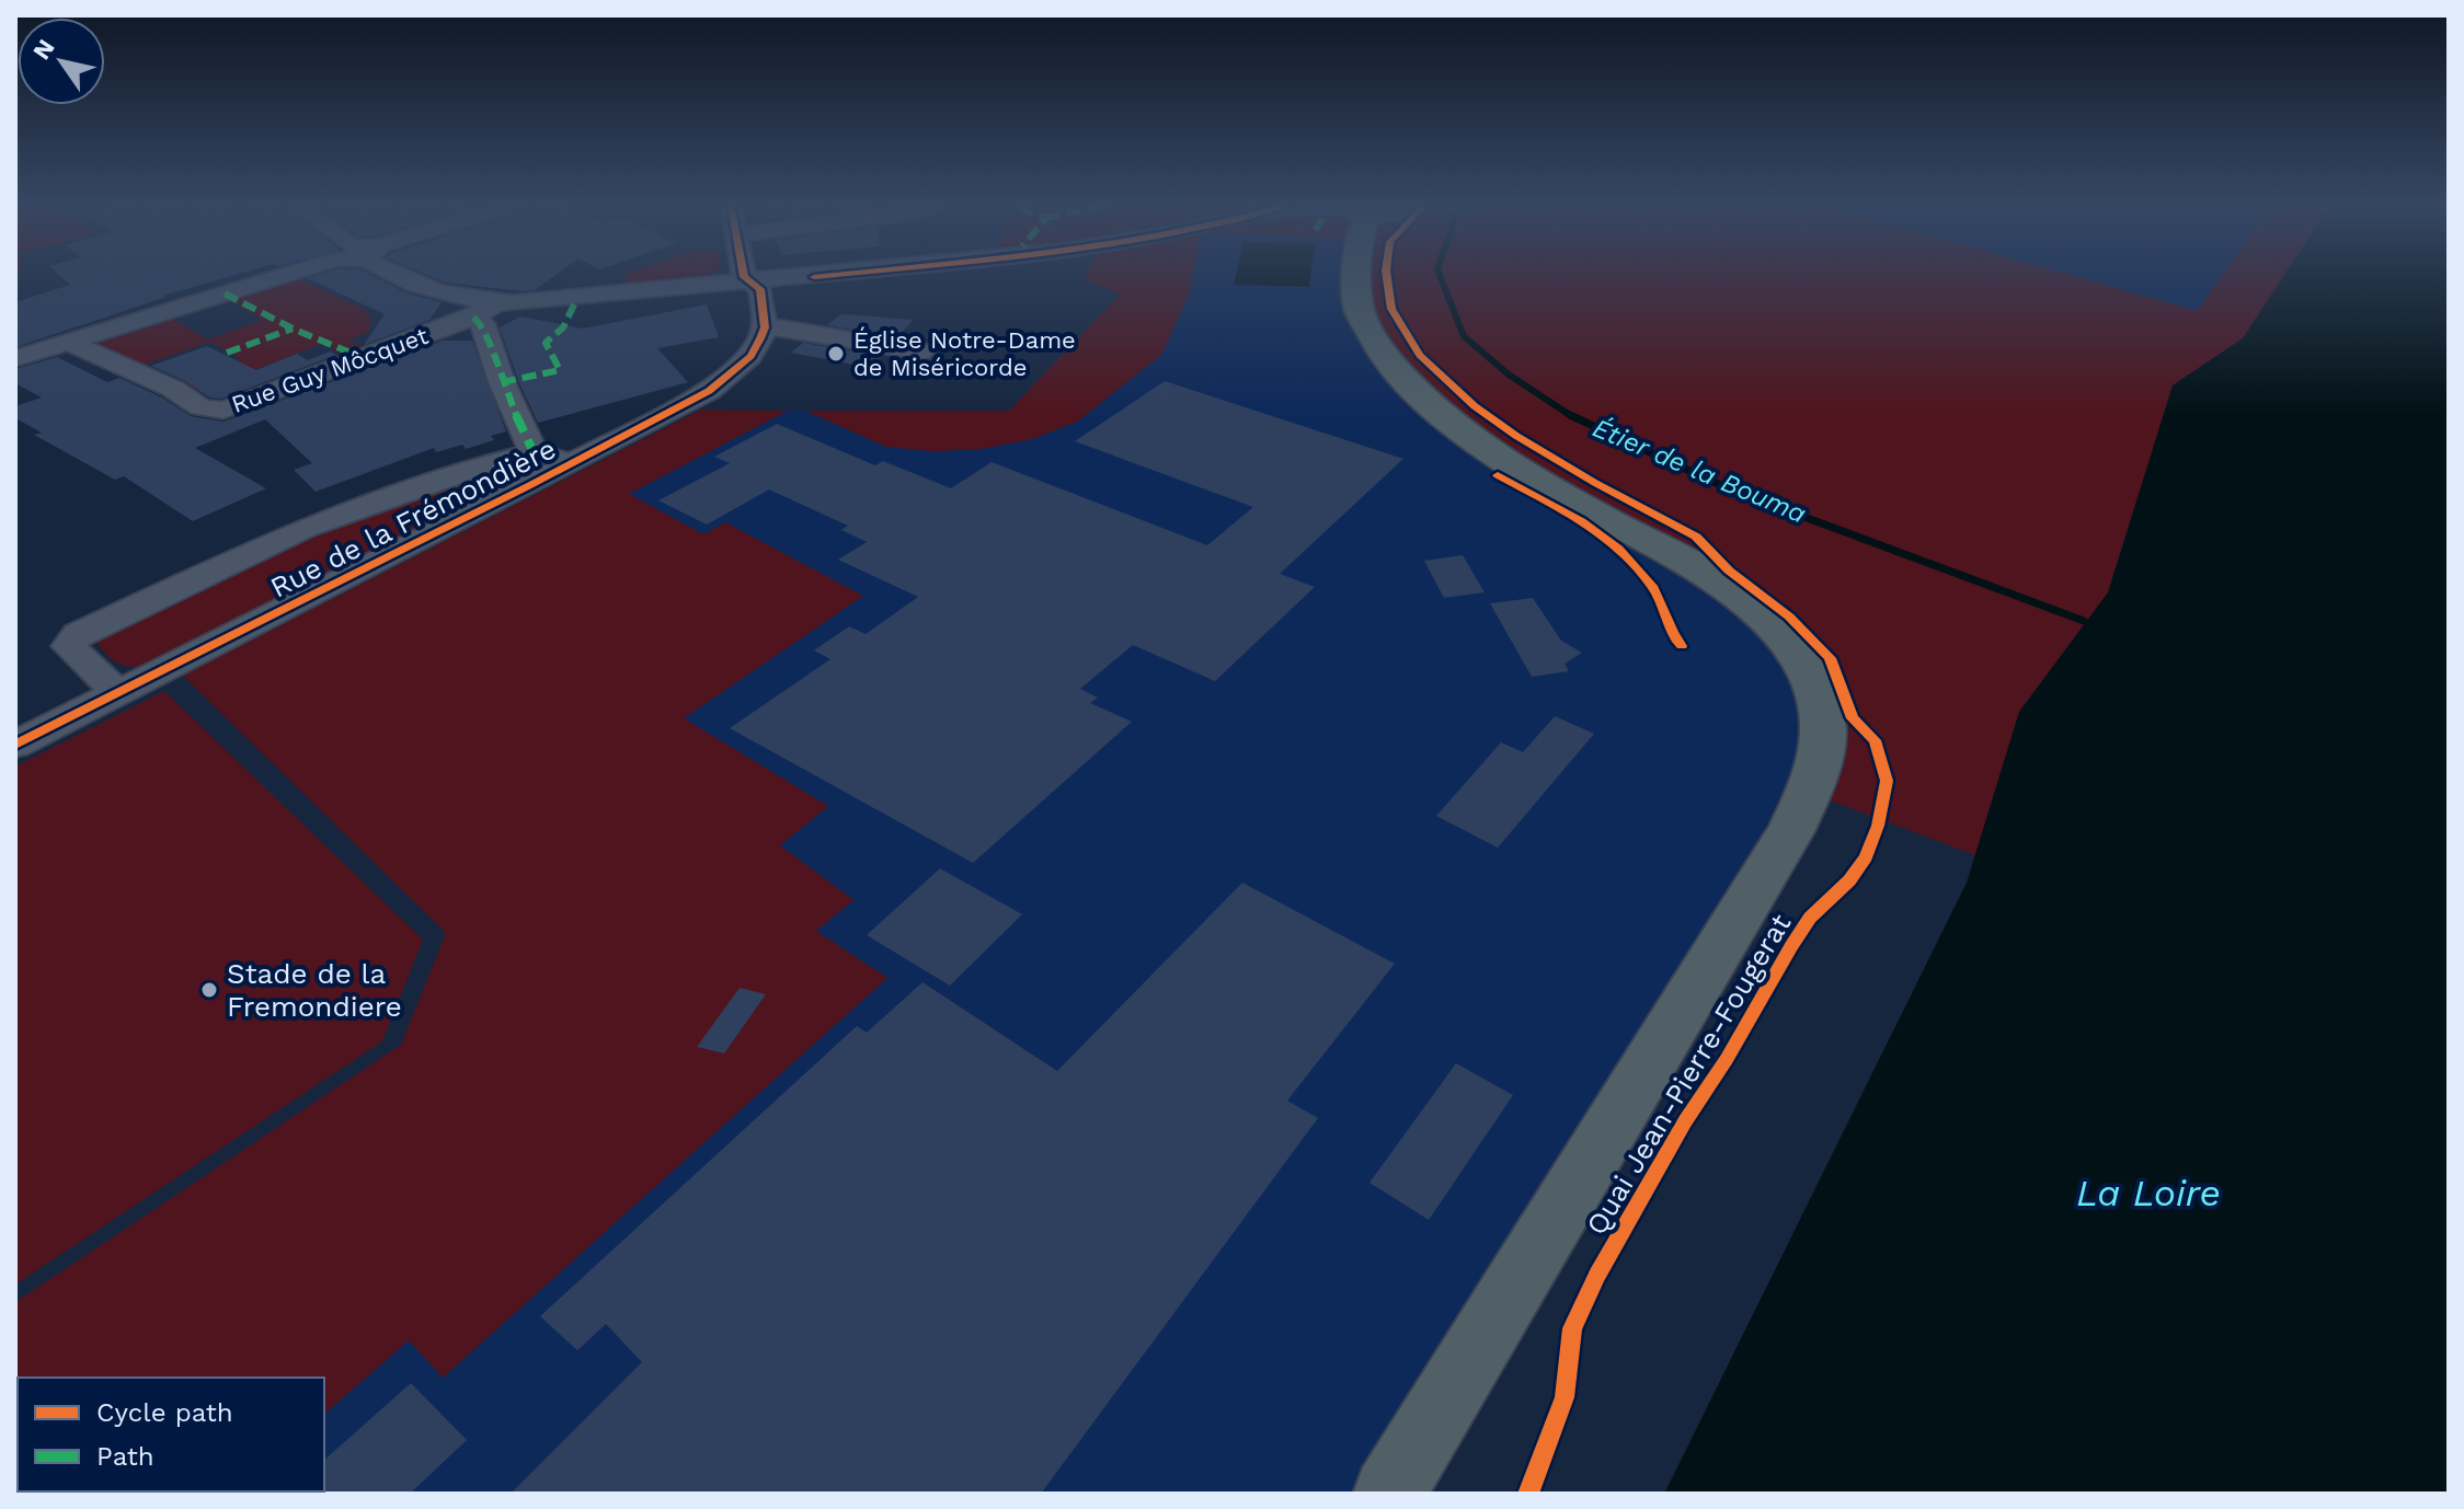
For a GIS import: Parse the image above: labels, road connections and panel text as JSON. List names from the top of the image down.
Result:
{
  "streets": {
    "main road": ["Quai Jean-Pierre-Fougerat"],
    "street": ["Rue Guy Môcquet", "Rue de la Frémondière"]
  },
  "water": ["Étier de la Bouma", "La Loire"],
  "places": ["Église Notre-Dame de Miséricorde", "Stade de la Fremondiere"],
  "legend": ["Cycle path", "Path"],
  "north": "top left"
}
